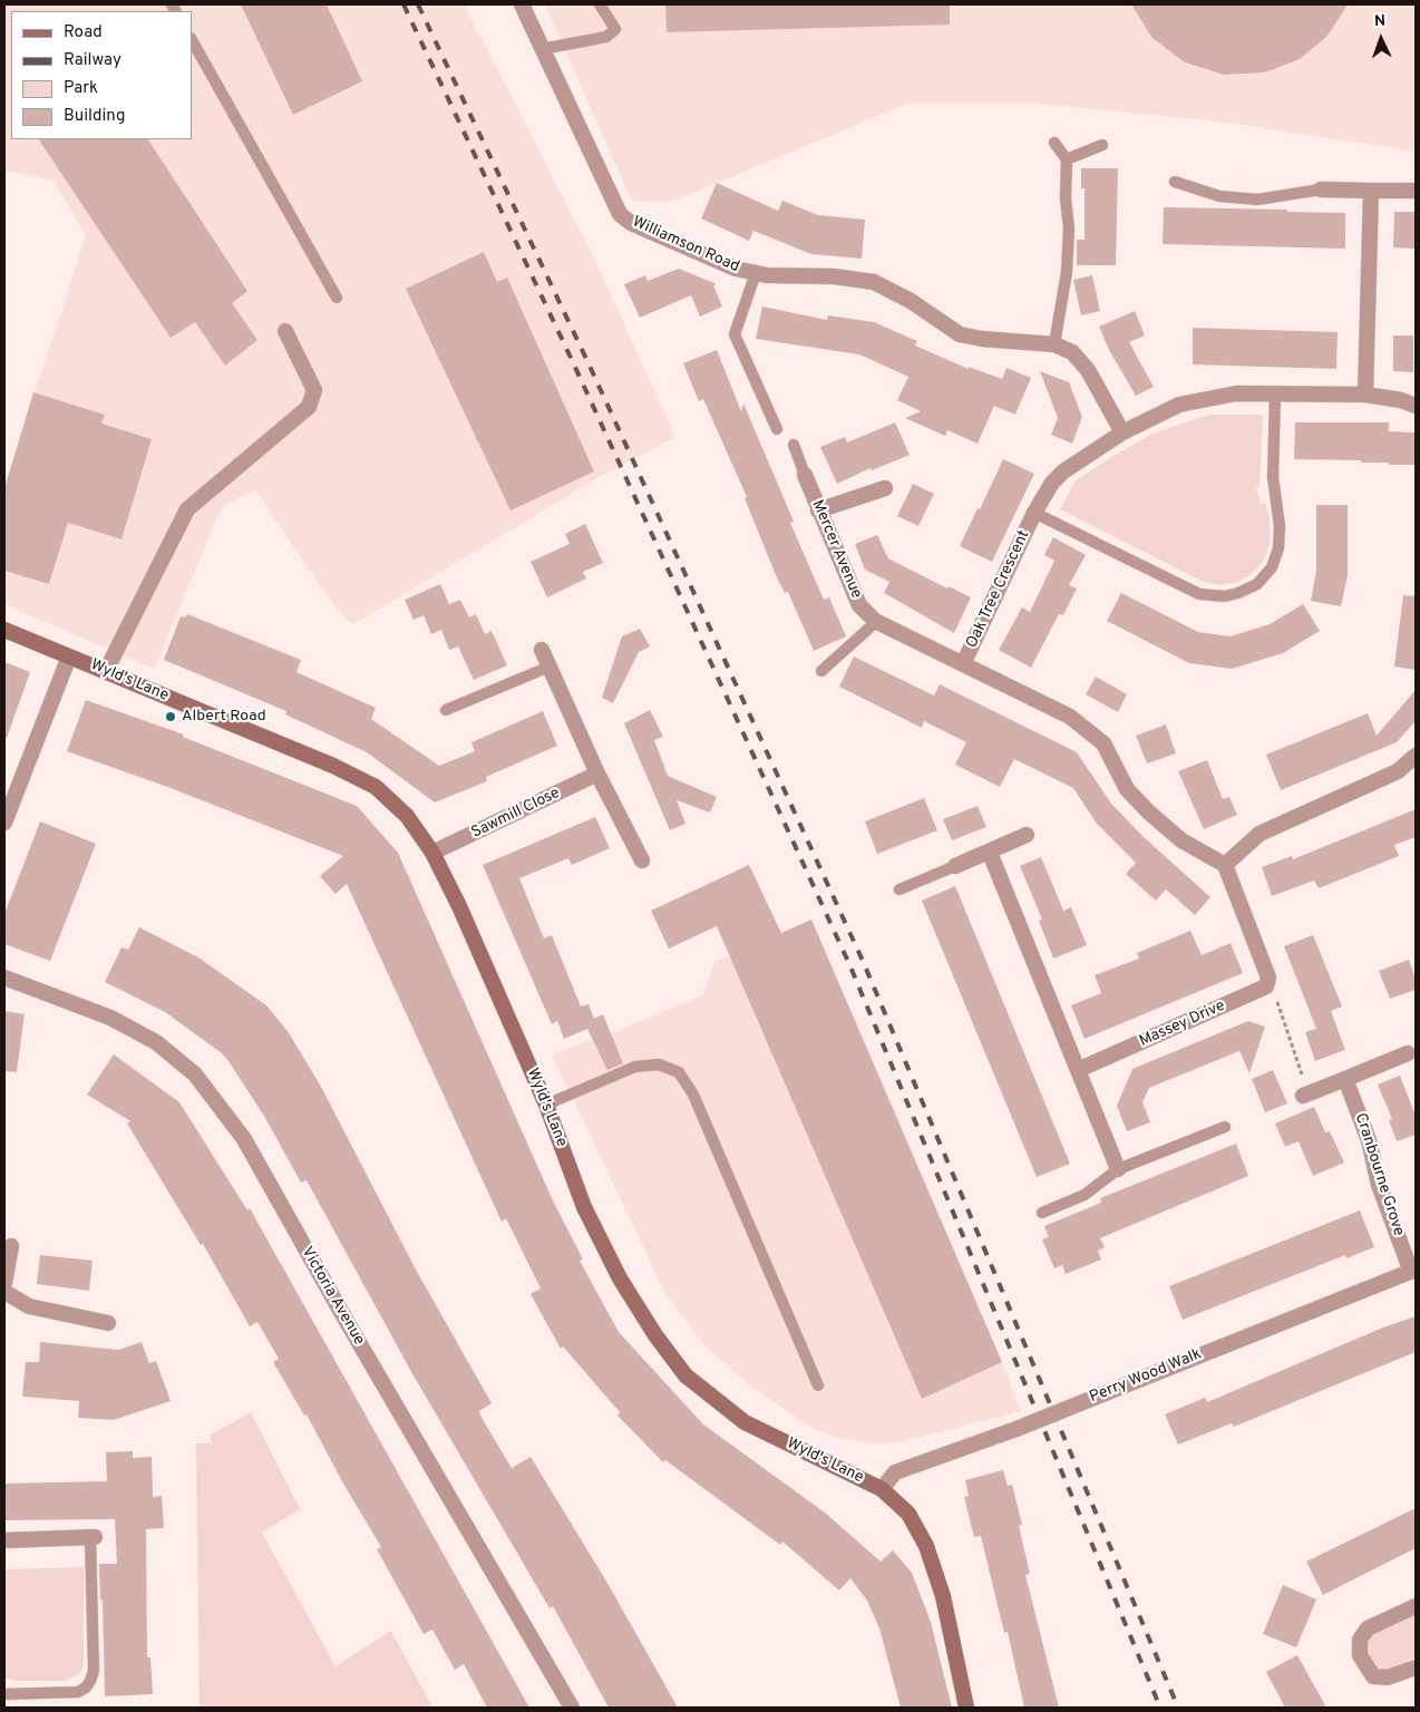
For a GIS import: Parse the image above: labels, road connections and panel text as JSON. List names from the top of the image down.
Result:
{
  "streets": {
    "main road": ["Wyld's Lane"],
    "street": [
      "Williamson Road",
      "Mercer Avenue",
      "Oak Tree Crescent",
      "Sawmill Close",
      "Massey Drive",
      "Cranbourne Grove",
      "Victoria Avenue",
      "Perry Wood Walk"
    ]
  },
  "crossings": [
    ["Williamson Road", "Oak Tree Crescent"],
    ["Mercer Avenue", "Oak Tree Crescent"],
    ["Wyld's Lane", "Sawmill Close"],
    ["Wyld's Lane", "Perry Wood Walk"],
    ["Cranbourne Grove", "Perry Wood Walk"]
  ],
  "places": ["Albert Road"],
  "legend": [
    "Road",
    "Railway",
    "Park",
    "Building"
  ],
  "north": "top"
}
